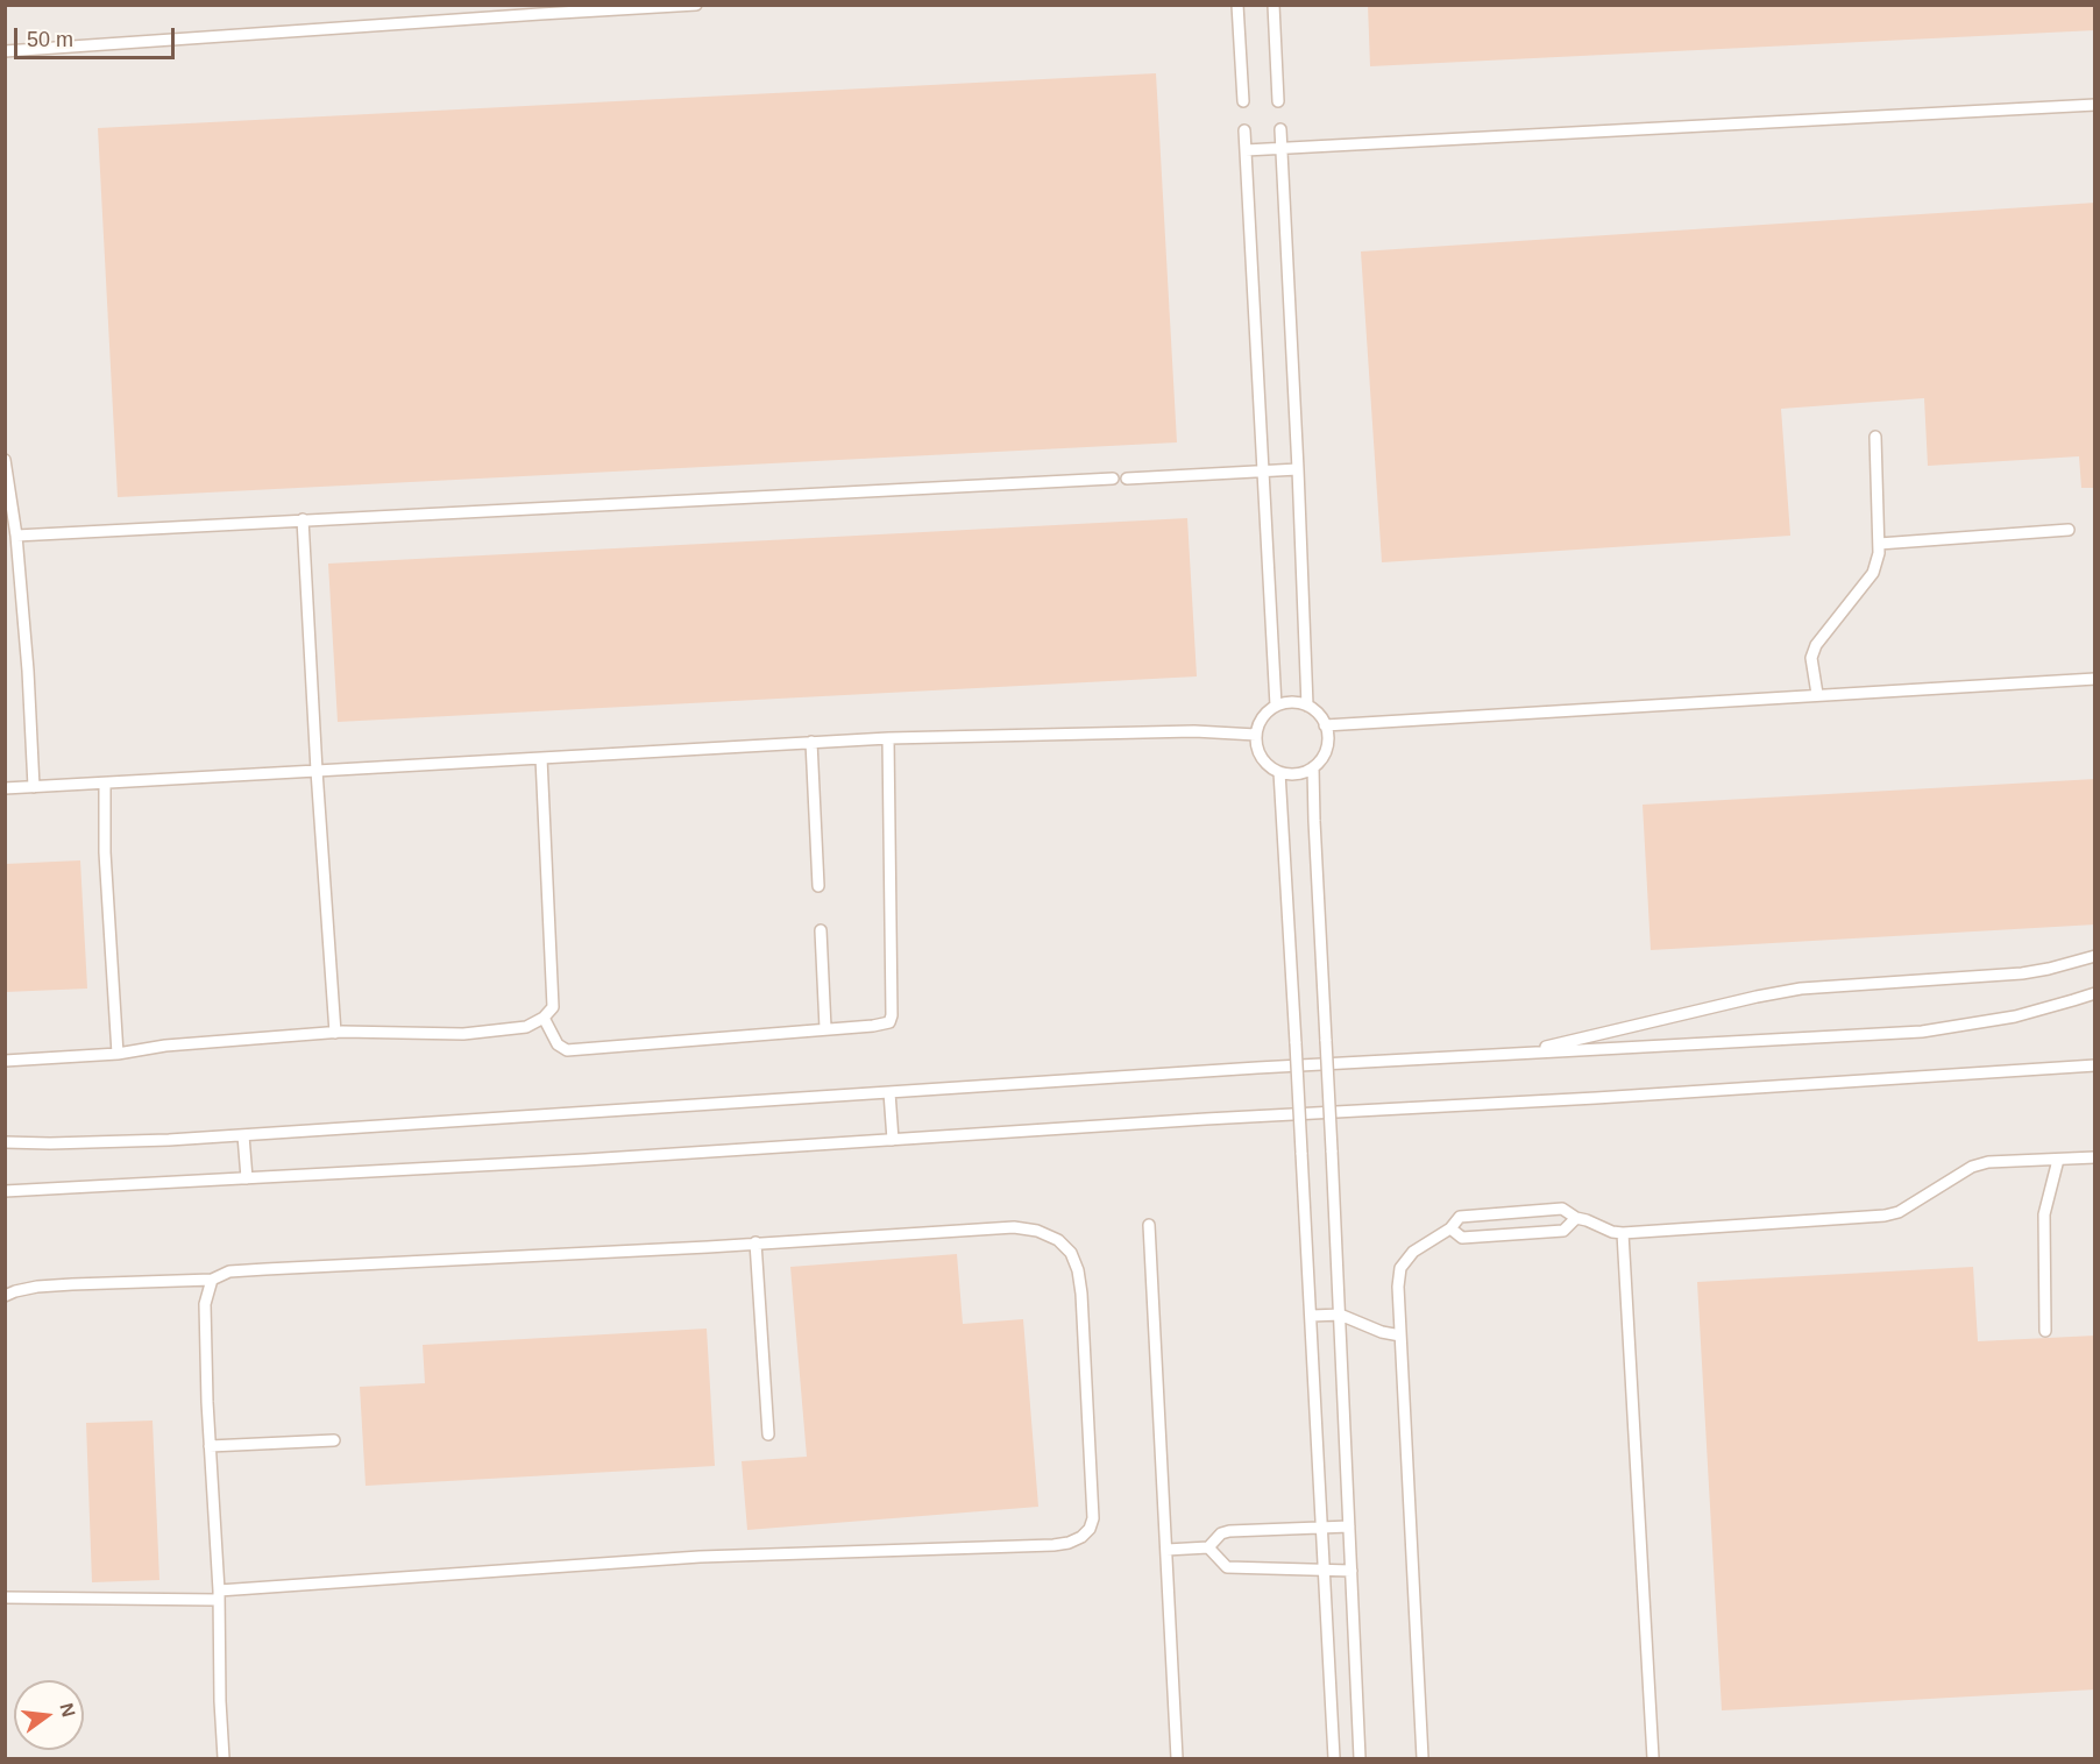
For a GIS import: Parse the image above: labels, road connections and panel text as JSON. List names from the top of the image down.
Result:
{
  "scale_bar": "50 m",
  "north": "right"
}
